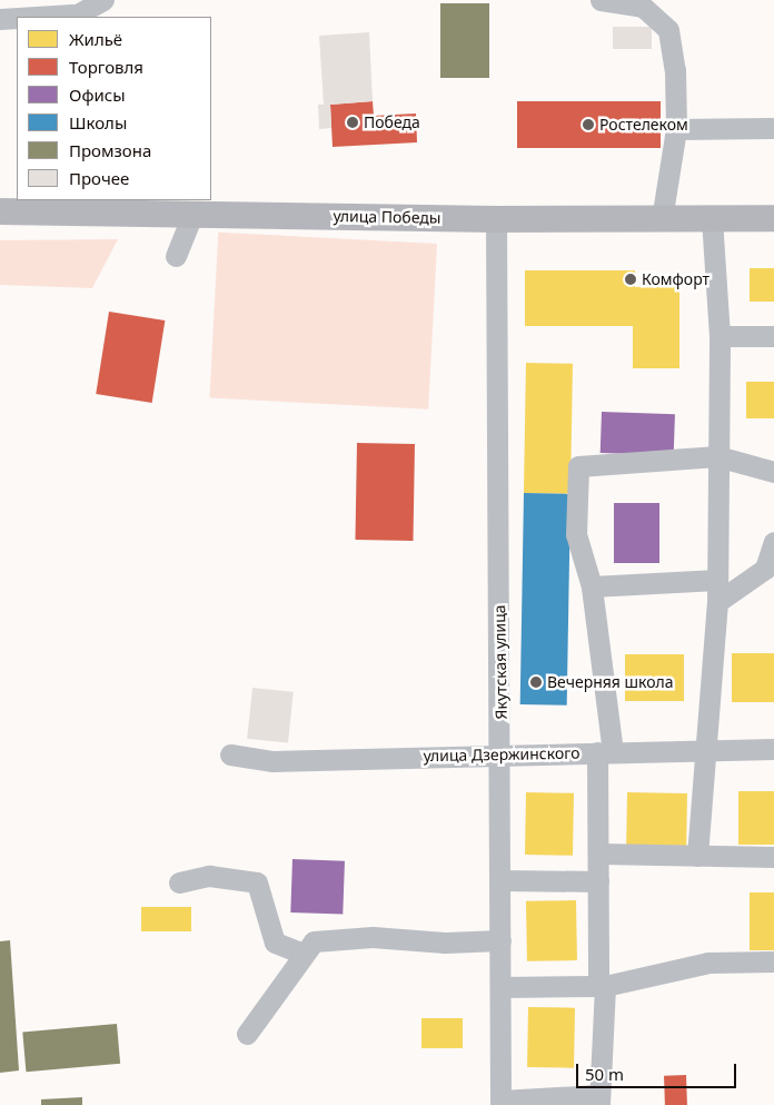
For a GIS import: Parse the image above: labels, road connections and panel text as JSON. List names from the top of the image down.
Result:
{
  "streets": {
    "main road": ["улица Победы"],
    "street": ["Якутская улица", "улица Дзержинского"]
  },
  "crossings": [
    ["улица Победы", "Якутская улица"],
    ["Якутская улица", "улица Дзержинского"]
  ],
  "places": [
    "Победа",
    "Ростелеком",
    "Комфорт",
    "Вечерняя школа"
  ],
  "legend": [
    "Жильё",
    "Торговля",
    "Офисы",
    "Школы",
    "Промзона",
    "Прочее"
  ],
  "scale_bar": "50 m"
}
